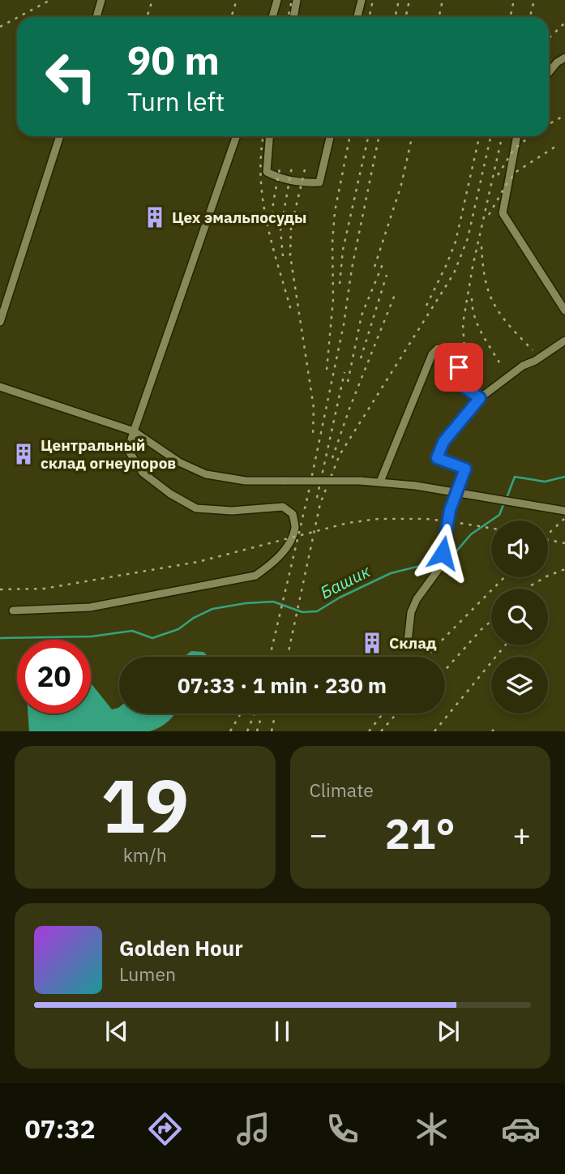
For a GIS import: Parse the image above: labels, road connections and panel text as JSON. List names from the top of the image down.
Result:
{
  "water": ["Башик"],
  "places": {
    "building": ["Цех эмальпосуды", "Центральный склад огнеупоров", "Склад"]
  },
  "page": {
    "turn": ["90 m", "Turn left"],
    "limit": "20",
    "trip": "07:33 · 1 min · 230 m",
    "tile": [
      ["19", "km/h"],
      "Climate"
    ],
    "heat": ["−", "21°", "+"],
    "song": ["Golden Hour", "Lumen"],
    "tabs": "07:32"
  }
}
